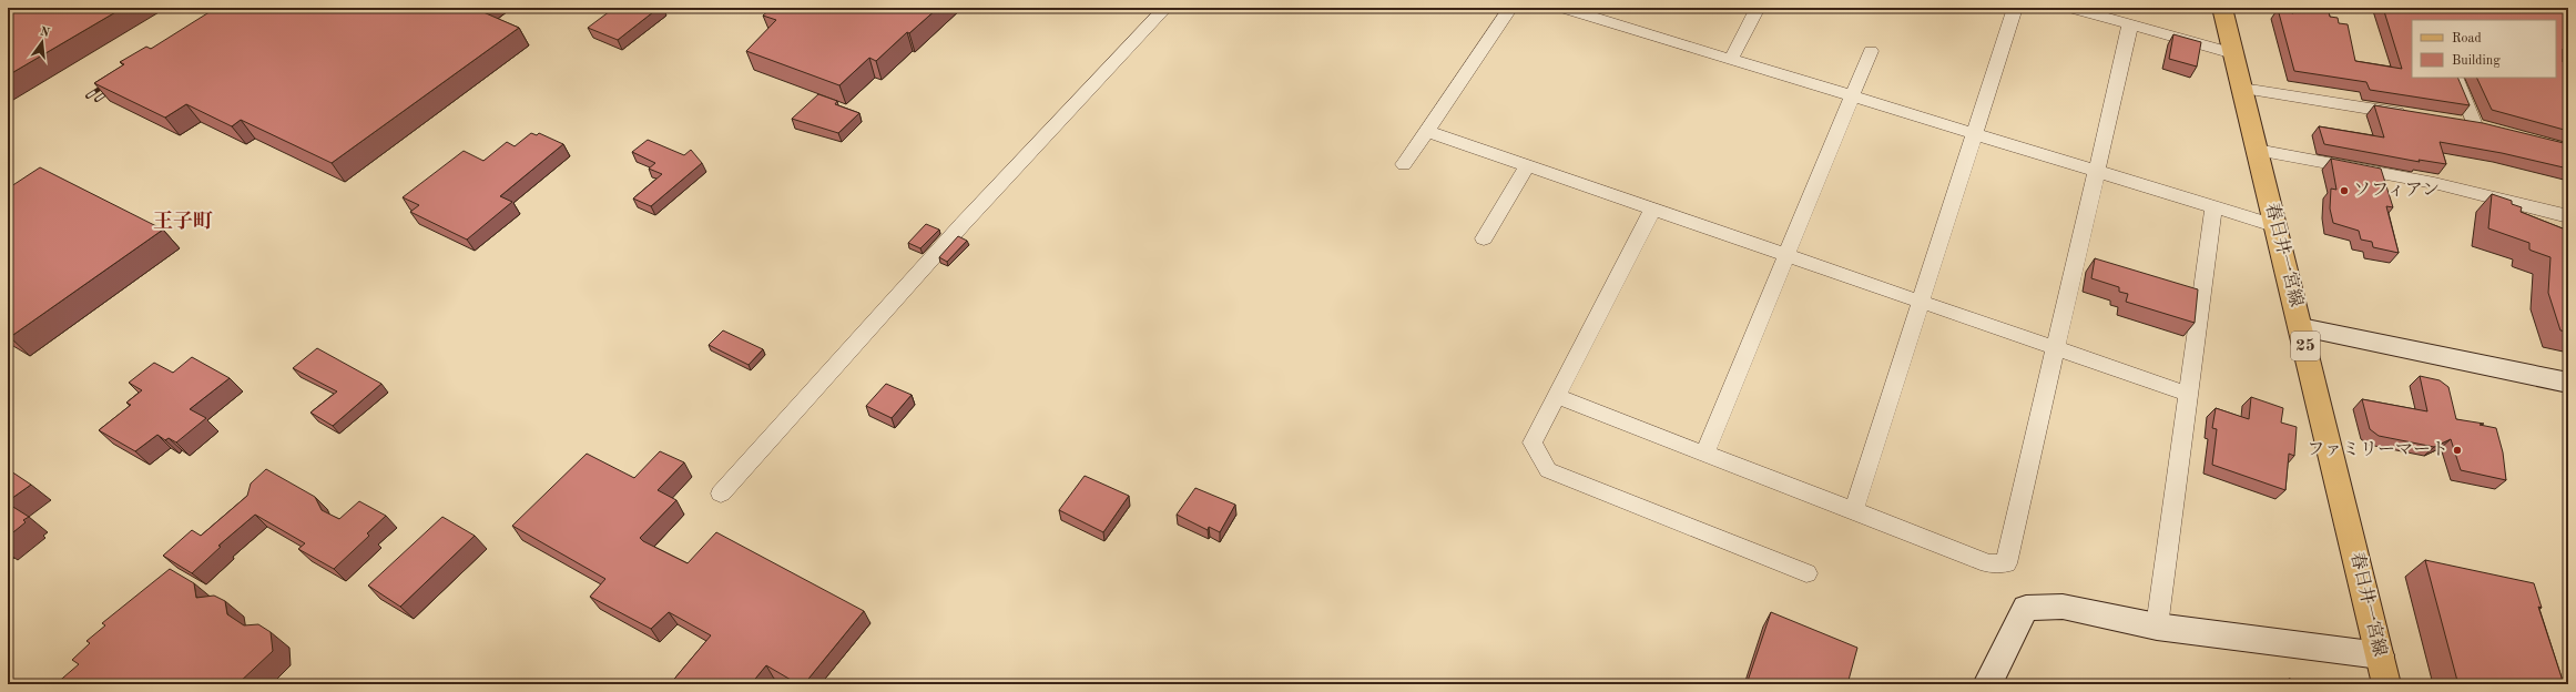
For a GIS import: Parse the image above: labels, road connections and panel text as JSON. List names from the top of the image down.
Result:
{
  "streets": {
    "main road": ["春日井一宮線", "25"]
  },
  "districts": ["王子町"],
  "places": ["ソフィアン", "ファミリーマート"],
  "legend": ["Road", "Building"],
  "north": "top"
}
